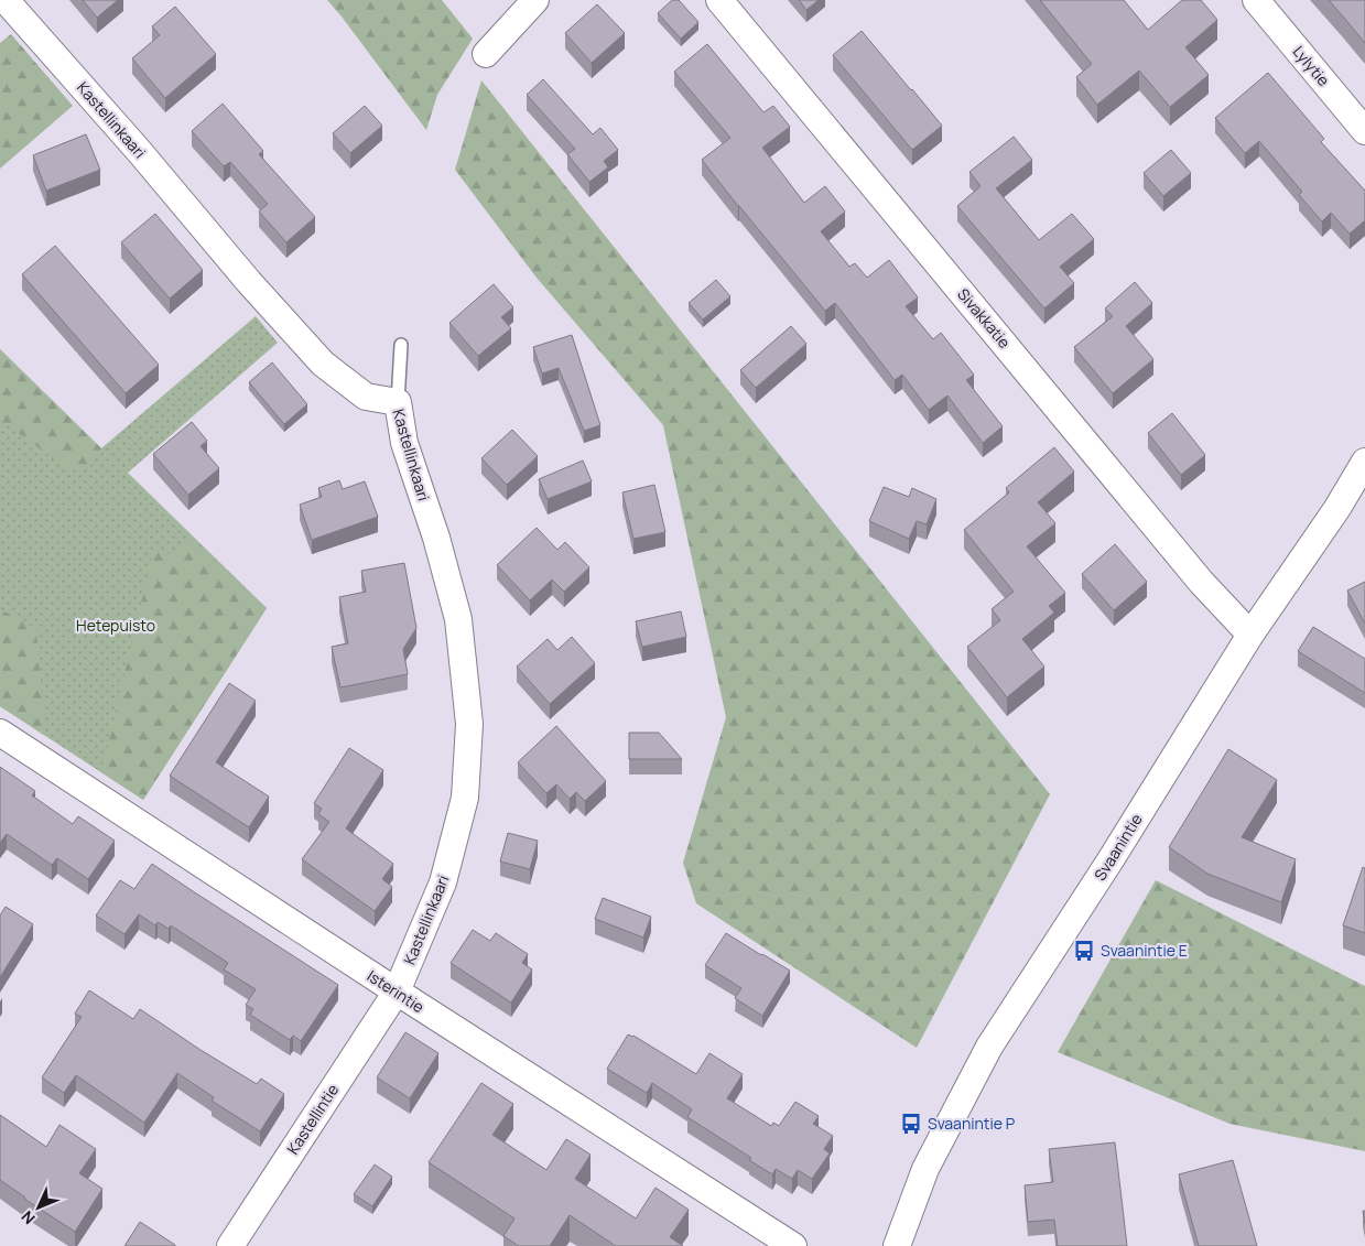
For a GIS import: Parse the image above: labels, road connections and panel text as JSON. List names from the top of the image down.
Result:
{
  "streets": {
    "street": [
      "Lylytie",
      "Kastellinkaari",
      "Sivakkatie",
      "Svaanintie",
      "Isterintie",
      "Kastellintie"
    ]
  },
  "crossings": [
    ["Kastellinkaari", "Isterintie"],
    ["Kastellinkaari", "Kastellintie"],
    ["Sivakkatie", "Svaanintie"],
    ["Isterintie", "Kastellintie"]
  ],
  "parks": ["Hetepuisto"],
  "places": {
    "bus stop": ["Svaanintie E", "Svaanintie P"]
  },
  "north": "bottom left"
}
